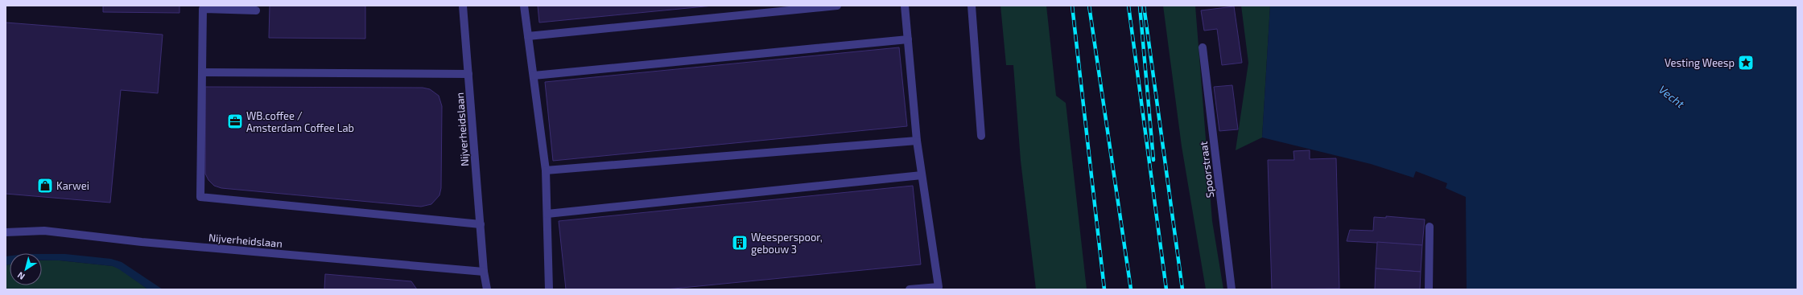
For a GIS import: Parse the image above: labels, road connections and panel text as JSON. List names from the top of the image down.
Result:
{
  "streets": {
    "street": ["Nijverheidslaan", "Spoorstraat"]
  },
  "water": ["Vecht"],
  "places": {
    "place": ["Vesting Weesp"],
    "office": ["WB.coffee / Amsterdam Coffee Lab"],
    "shop": ["Karwei"],
    "building": ["Weesperspoor, gebouw 3"]
  },
  "north": "bottom left"
}
